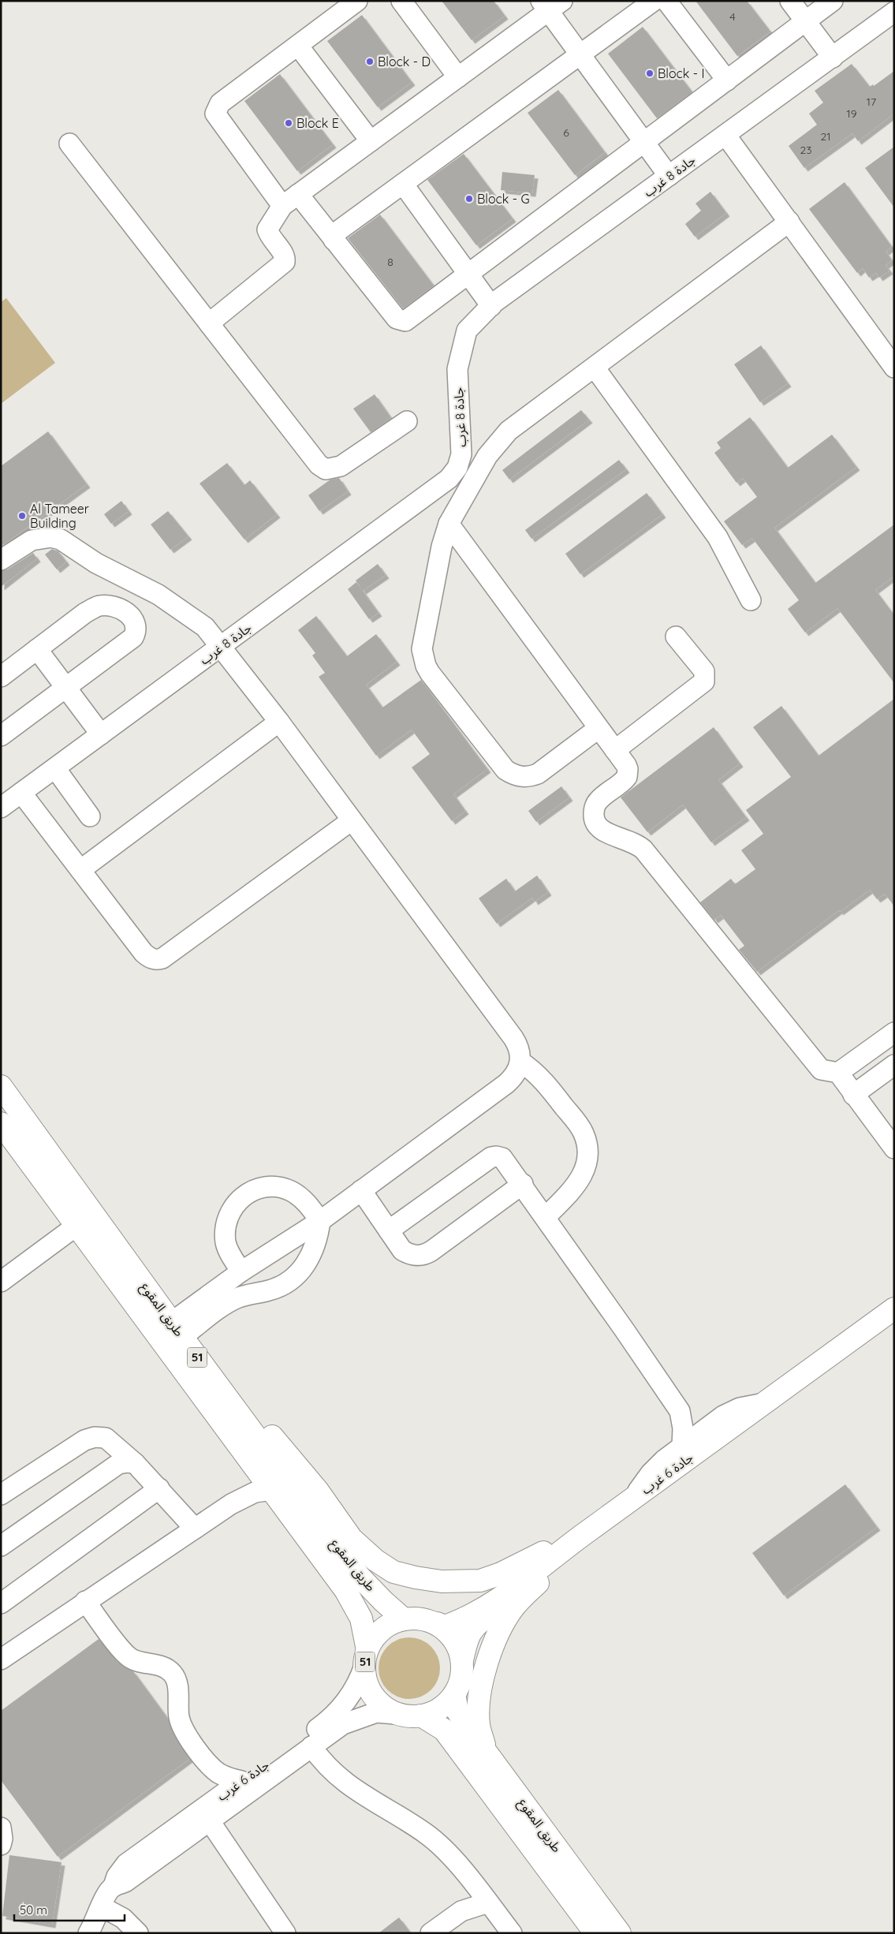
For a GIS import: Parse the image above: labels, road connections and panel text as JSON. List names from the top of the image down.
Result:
{
  "streets": {
    "main road": ["طريق المقوع", "51", "جادة 6 غرب"],
    "street": ["جادة 8 غرب"]
  },
  "crossings": [
    ["طريق المقوع", "51"],
    ["طريق المقوع", "جادة 6 غرب"],
    ["51", "جادة 6 غرب"]
  ],
  "places": [
    "Block - D",
    "Block - I",
    "Block E",
    "Block - G",
    "Al Tameer Building"
  ],
  "house_numbers": [
    "4",
    "17",
    "19",
    "6",
    "21",
    "23",
    "8"
  ],
  "scale_bar": "50 m"
}
